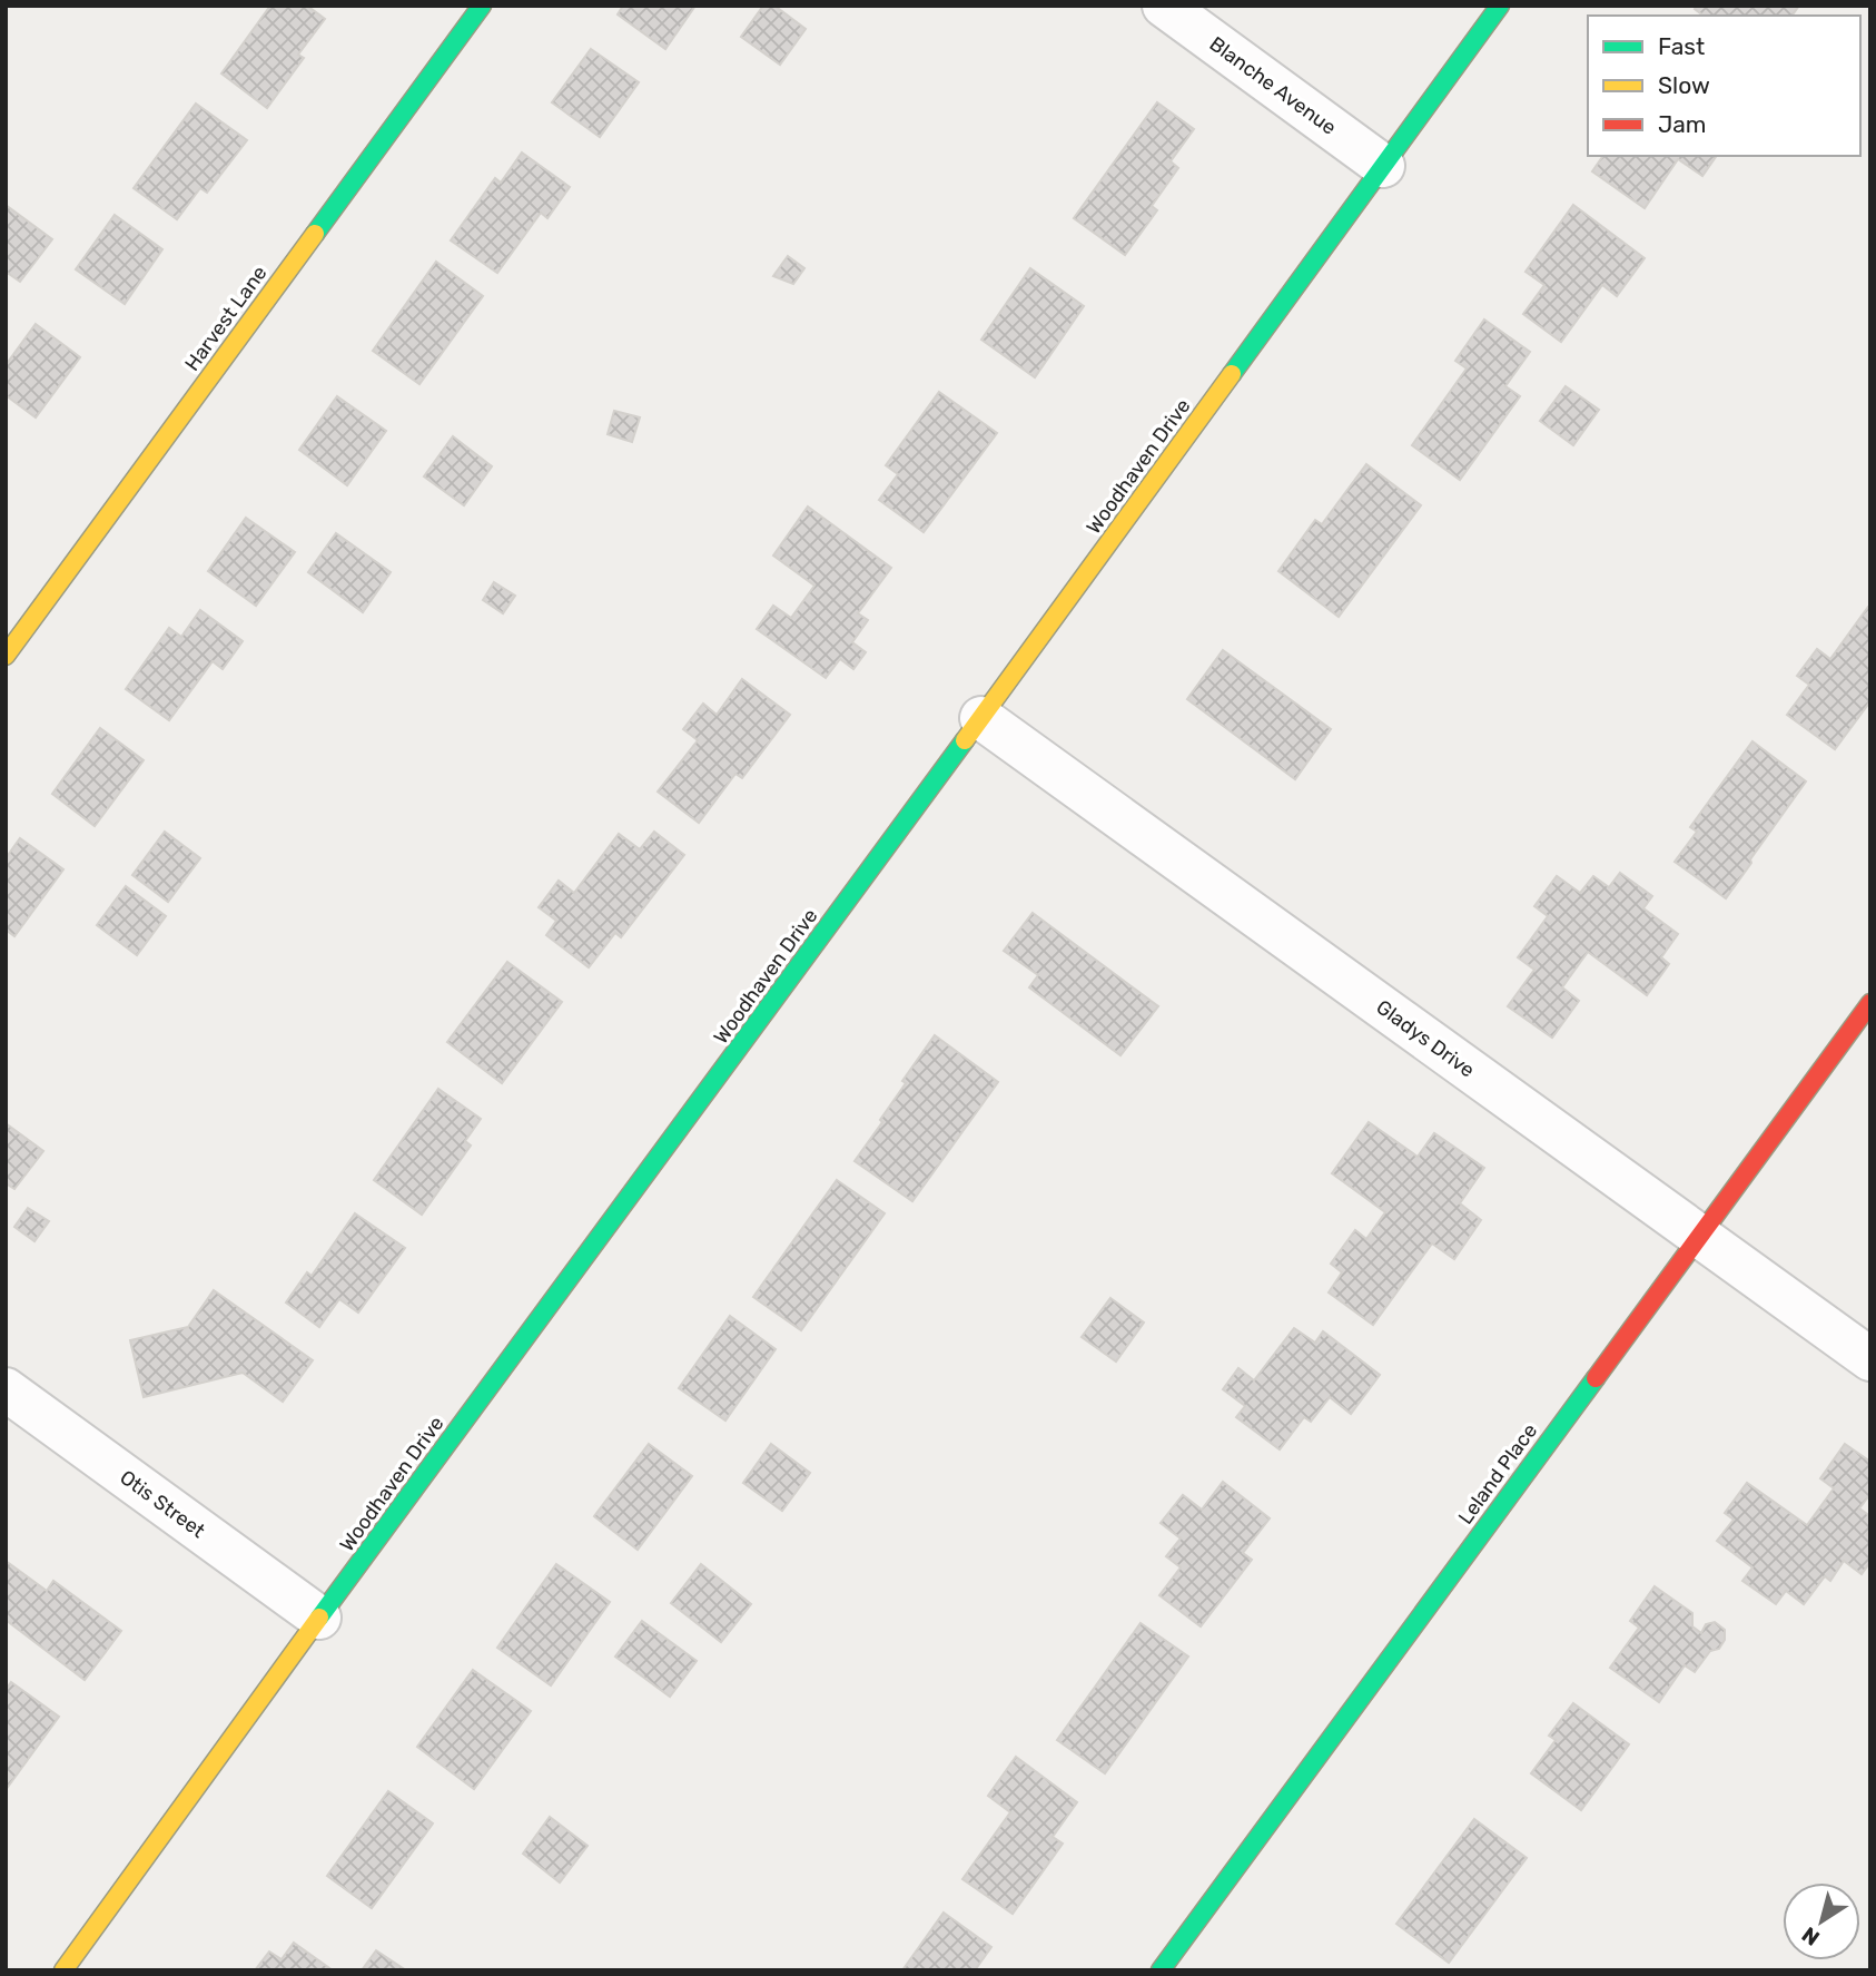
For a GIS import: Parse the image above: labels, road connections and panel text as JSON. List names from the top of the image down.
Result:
{
  "streets": {
    "street": [
      "Blanche Avenue",
      "Harvest Lane",
      "Woodhaven Drive",
      "Gladys Drive",
      "Leland Place",
      "Otis Street"
    ]
  },
  "crossings": [
    ["Blanche Avenue", "Woodhaven Drive"],
    ["Woodhaven Drive", "Gladys Drive"],
    ["Woodhaven Drive", "Otis Street"],
    ["Gladys Drive", "Leland Place"]
  ],
  "legend": ["Fast", "Slow", "Jam"],
  "north": "bottom left"
}
